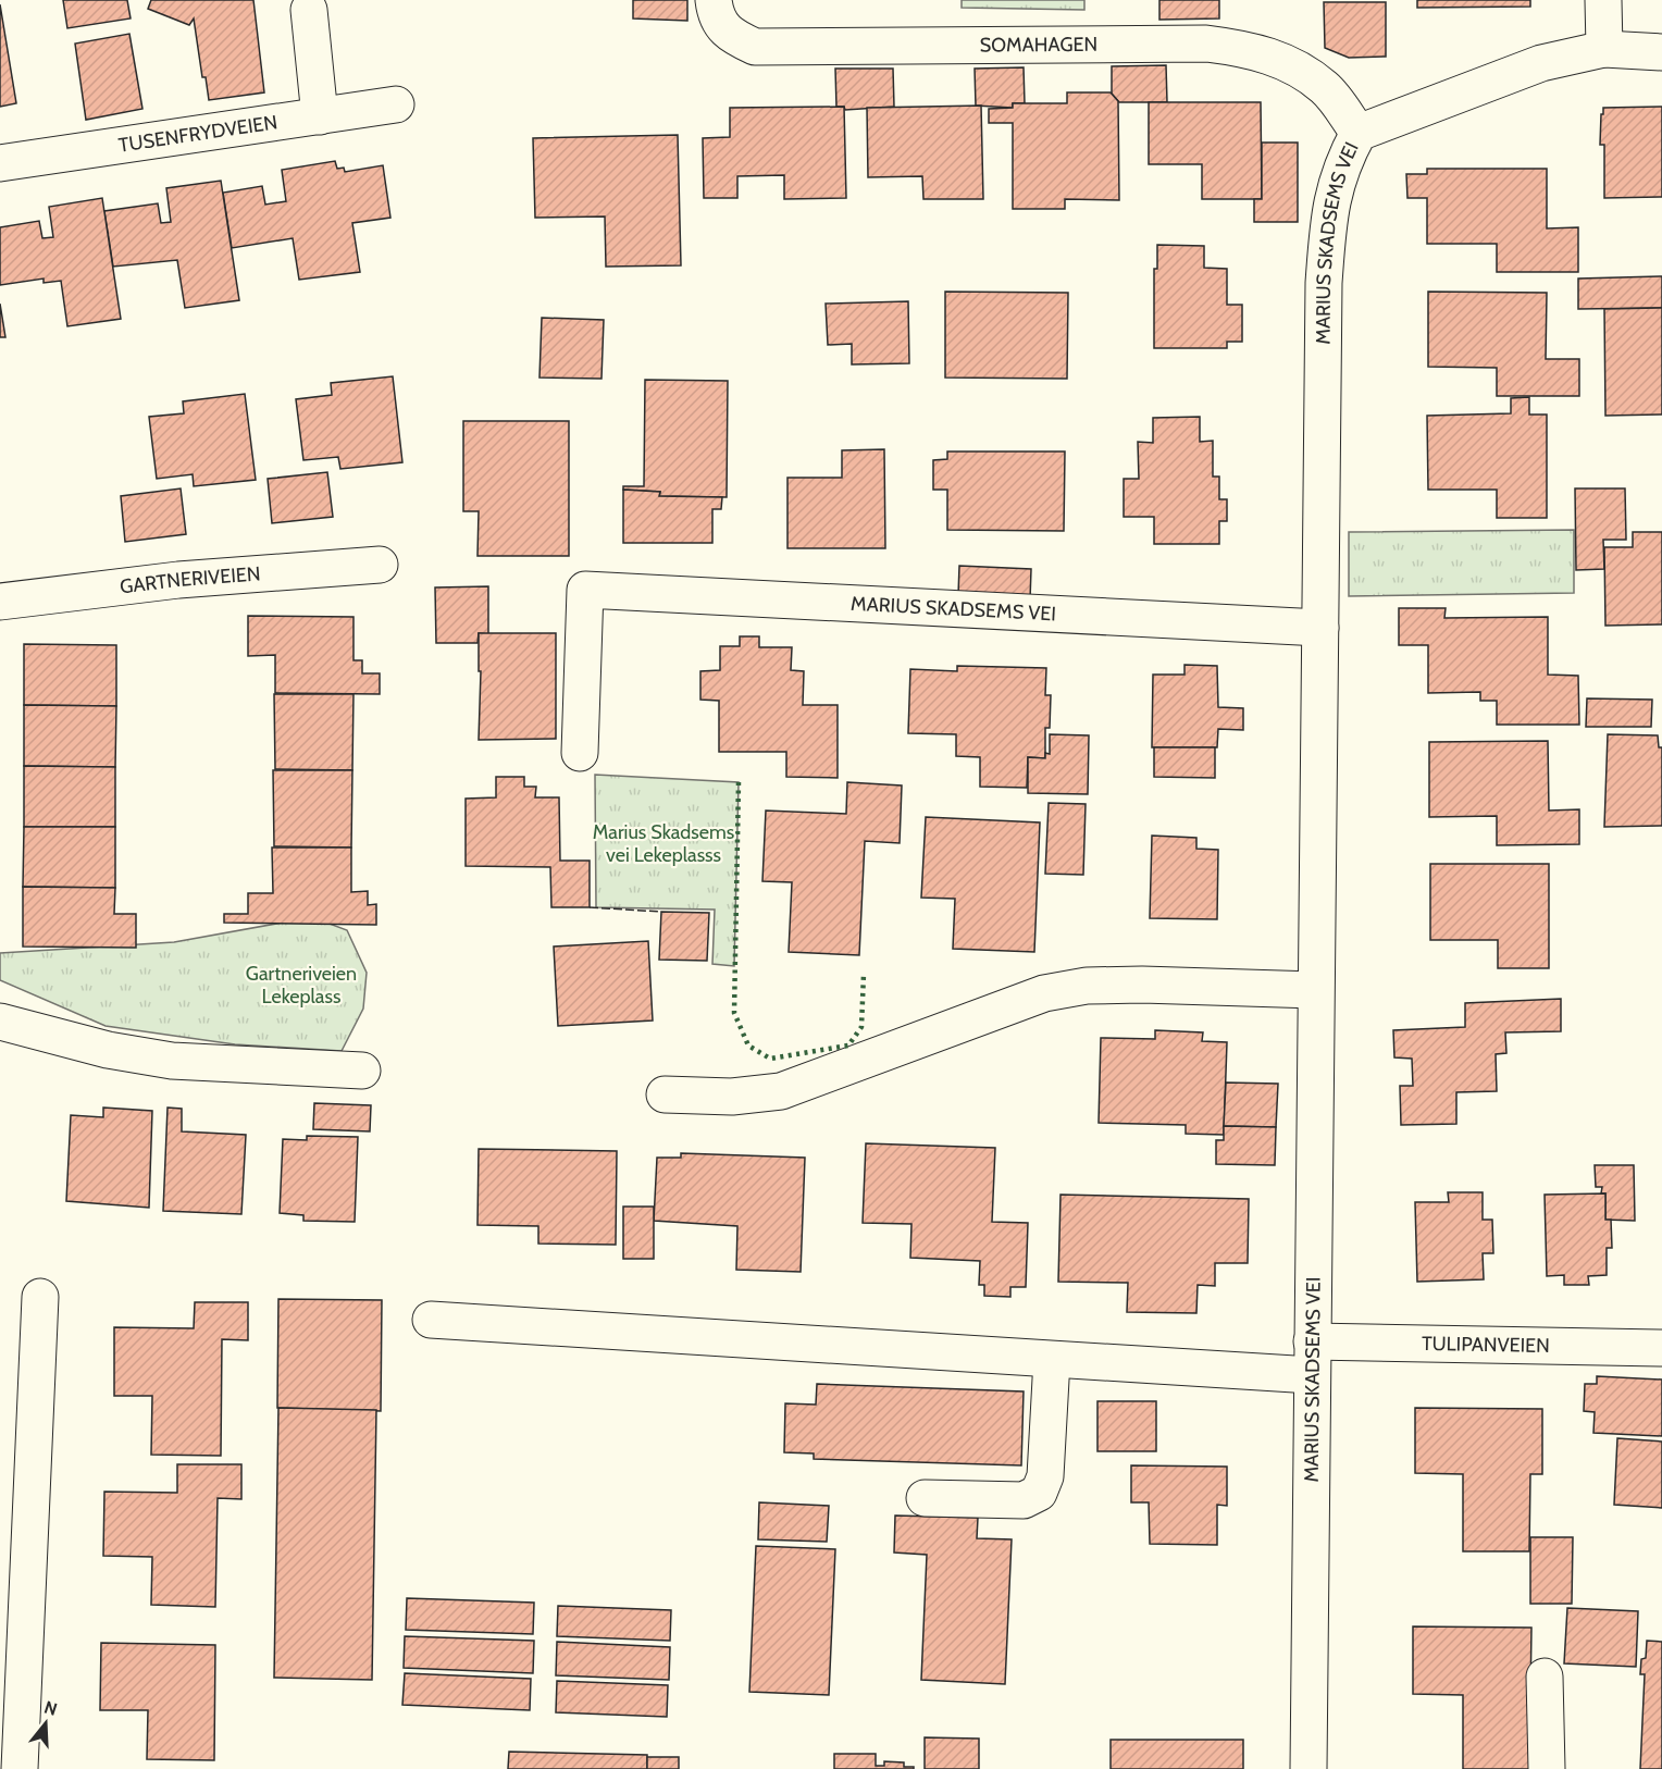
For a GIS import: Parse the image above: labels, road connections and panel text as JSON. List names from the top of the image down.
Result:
{
  "streets": {
    "street": [
      "SOMAHAGEN",
      "TUSENFRYDVEIEN",
      "MARIUS SKADSEMS VEI",
      "GARTNERIVEIEN",
      "TULIPANVEIEN"
    ]
  },
  "crossings": [
    ["SOMAHAGEN", "MARIUS SKADSEMS VEI"],
    ["MARIUS SKADSEMS VEI", "TULIPANVEIEN"]
  ],
  "parks": ["Marius Skadsems vei Lekeplasss", "Gartneriveien Lekeplass"],
  "north": "top"
}
